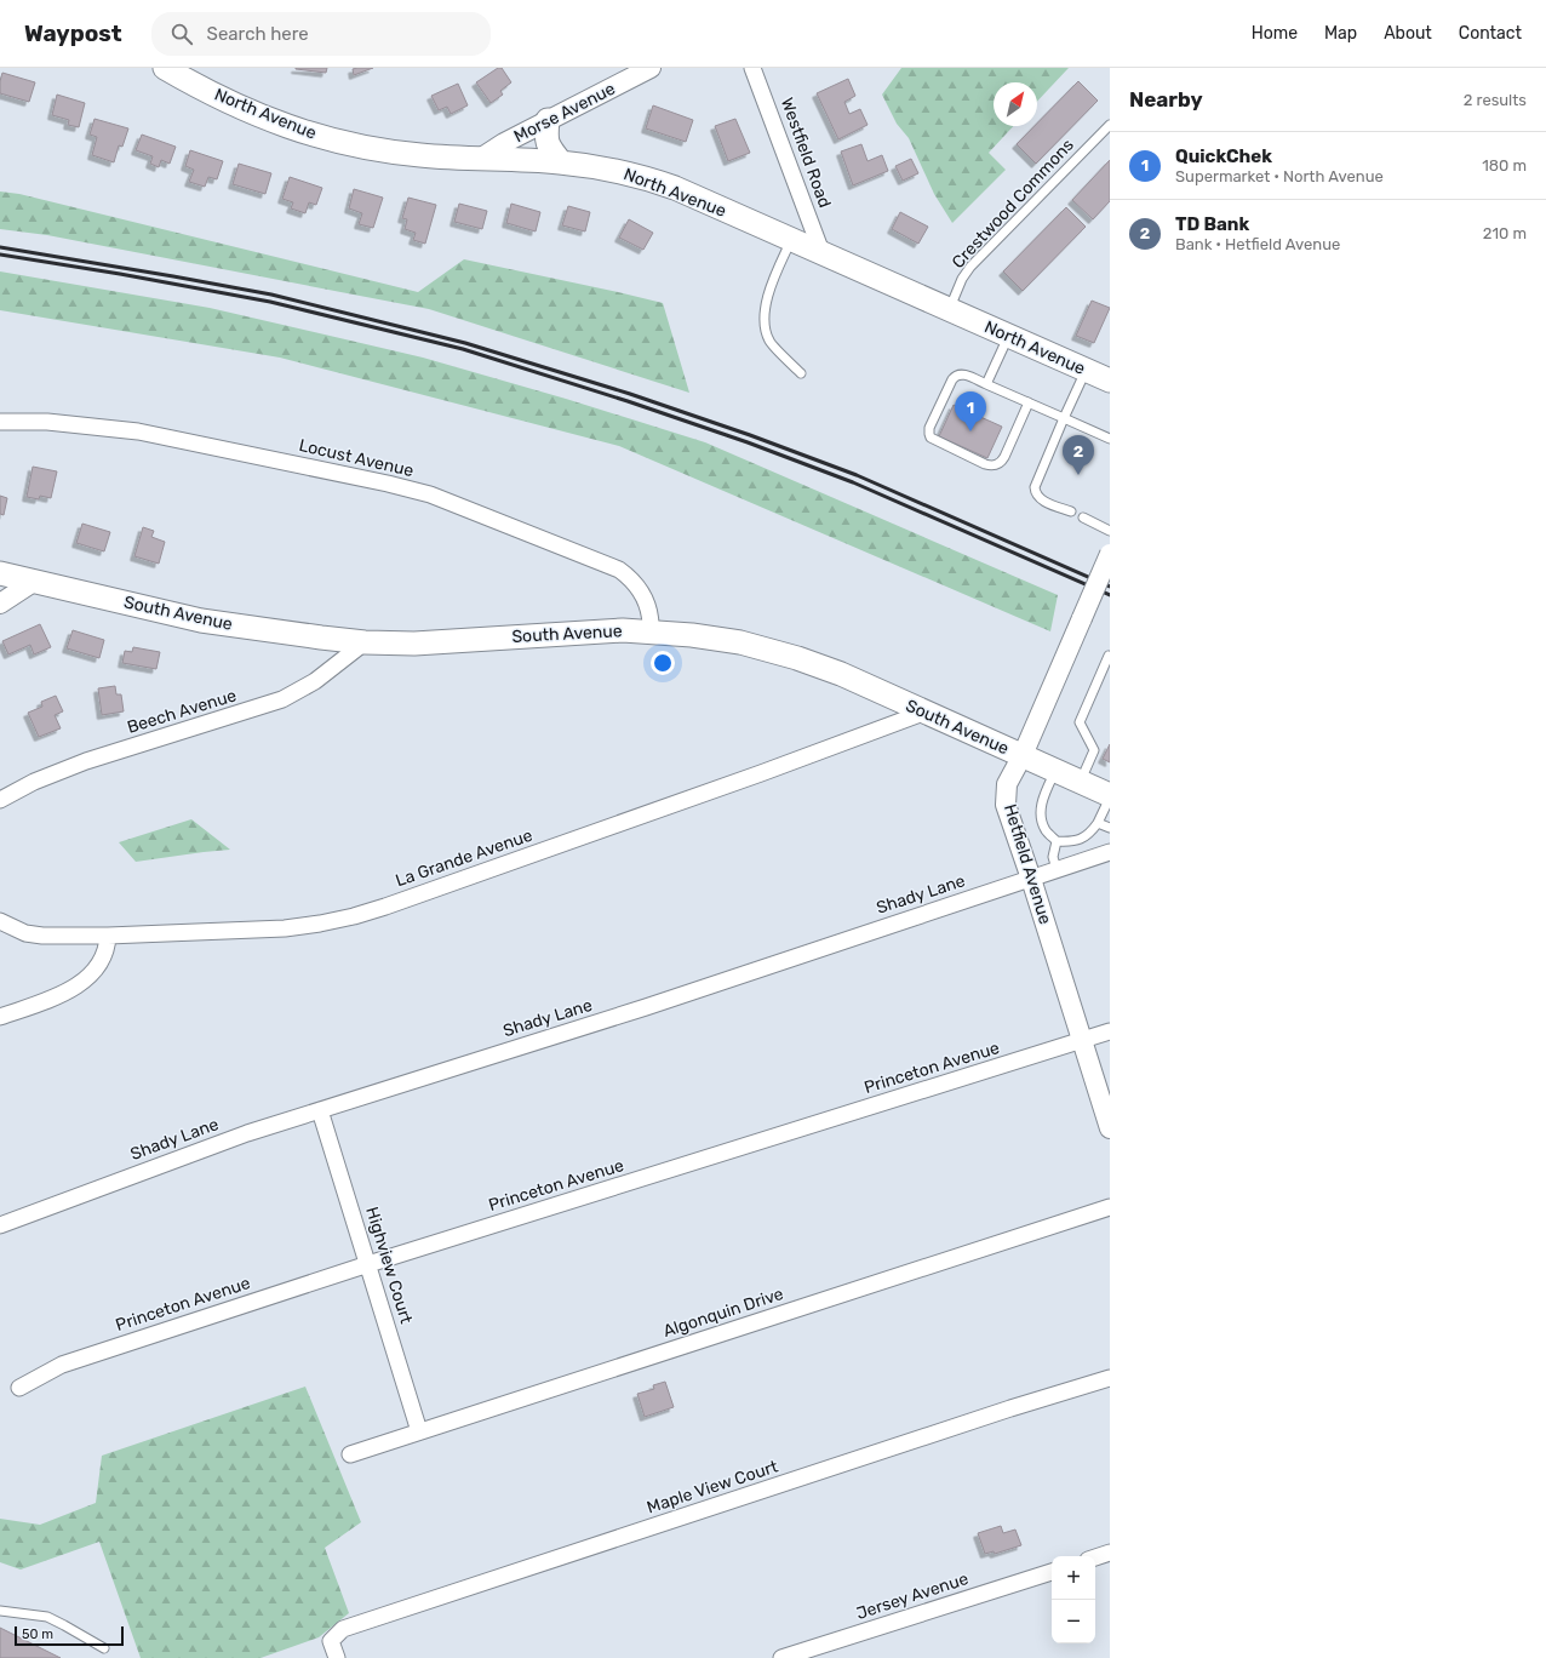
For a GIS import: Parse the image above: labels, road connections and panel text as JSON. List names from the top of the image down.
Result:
{
  "streets": {
    "main road": ["North Avenue", "South Avenue"],
    "street": [
      "Morse Avenue",
      "Westfield Road",
      "Locust Avenue",
      "Beech Avenue",
      "La Grande Avenue",
      "Hetfield Avenue",
      "Shady Lane",
      "Princeton Avenue",
      "Highview Court",
      "Algonquin Drive",
      "Maple View Court",
      "Jersey Avenue"
    ],
    "lane": ["Crestwood Commons"]
  },
  "crossings": [
    ["Morse Avenue", "North Avenue"],
    ["North Avenue", "Westfield Road"],
    ["North Avenue", "Crestwood Commons"],
    ["Locust Avenue", "South Avenue"],
    ["South Avenue", "Beech Avenue"],
    ["South Avenue", "La Grande Avenue"],
    ["South Avenue", "Hetfield Avenue"],
    ["Hetfield Avenue", "Shady Lane"],
    ["Hetfield Avenue", "Princeton Avenue"],
    ["Shady Lane", "Highview Court"],
    ["Princeton Avenue", "Highview Court"],
    ["Highview Court", "Algonquin Drive"]
  ],
  "scale_bar": "50 m",
  "north": "top right",
  "page": {
    "header": "Waypost",
    "search": "Search here",
    "nav": [
      "Home",
      "Map",
      "About",
      "Contact"
    ],
    "heading": ["Nearby", "2 results"],
    "list": [
      {
        "mark": "1",
        "name": "QuickChek",
        "note": "Supermarket · North Avenue",
        "value": "180 m"
      },
      {
        "mark": "2",
        "name": "TD Bank",
        "note": "Bank · Hetfield Avenue",
        "value": "210 m"
      }
    ],
    "pins": ["1", "2"],
    "map_buttons": ["+", "−"],
    "scale": "50 m"
  }
}
